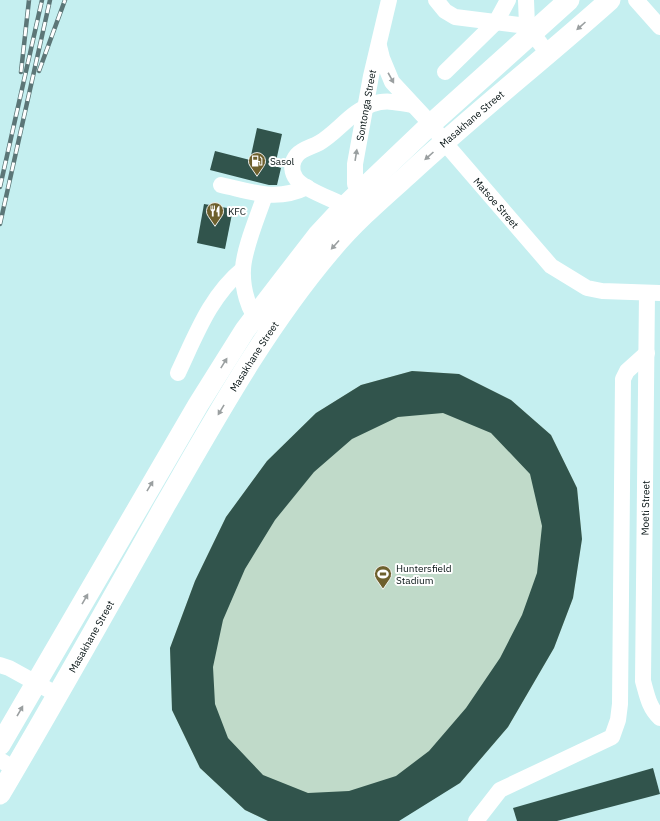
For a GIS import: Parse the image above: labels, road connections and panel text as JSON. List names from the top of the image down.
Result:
{
  "streets": {
    "main road": ["Masakhane Street"],
    "street": ["Sontonga Street", "Matsoe Street", "Moeti Street"]
  },
  "crossings": [
    ["Sontonga Street", "Masakhane Street"],
    ["Sontonga Street", "Matsoe Street"],
    ["Masakhane Street", "Matsoe Street"],
    ["Matsoe Street", "Moeti Street"]
  ],
  "places": {
    "fuel station": ["Sasol"],
    "restaurant": ["KFC"],
    "sports": ["Huntersfield Stadium"]
  }
}
